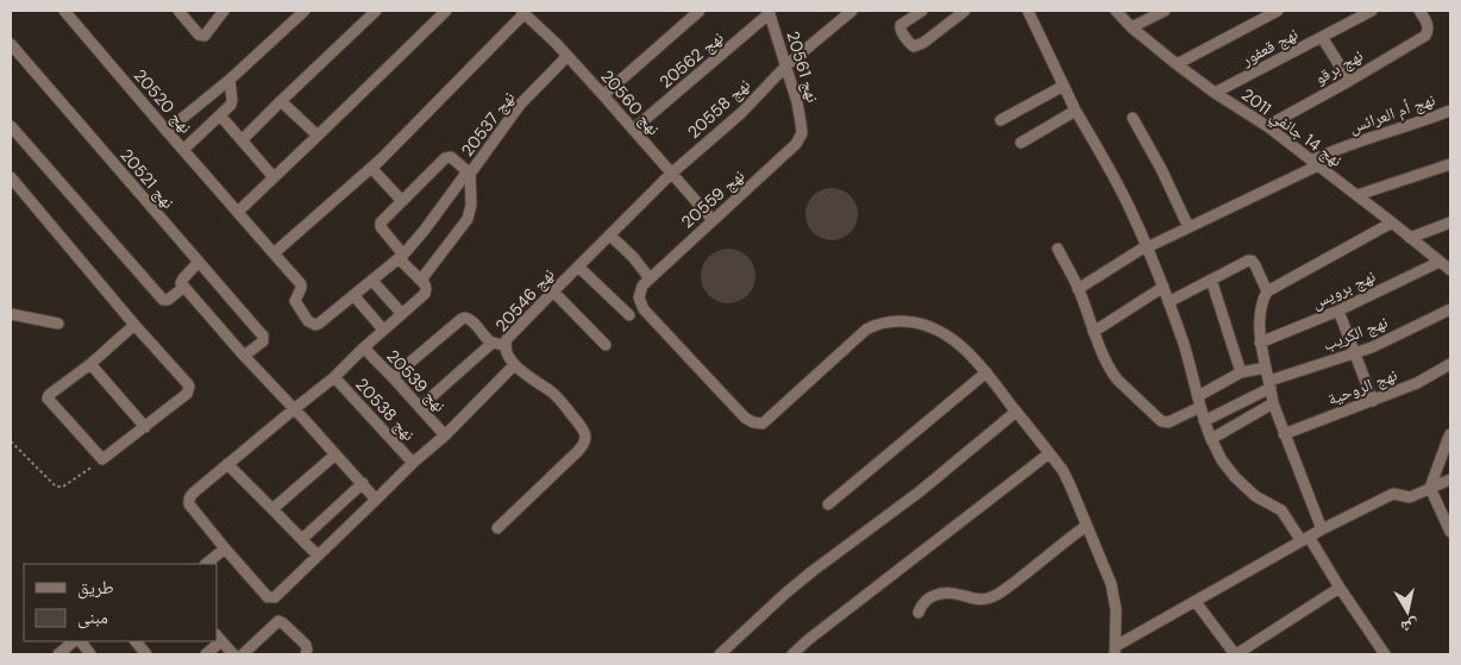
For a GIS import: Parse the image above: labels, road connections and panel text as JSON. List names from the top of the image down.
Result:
{
  "streets": {
    "street": [
      "نهج قعفور",
      "نهج 20562",
      "نهج 20561",
      "نهج برقو",
      "نهج 20520",
      "نهج 20560",
      "نهج 20558",
      "نهج أم العرائس",
      "نهج 20537",
      "نهج 14 جانفي 2011",
      "نهج 20521",
      "نهج 20559",
      "نهج برويس",
      "نهج 20546",
      "نهج الكريب",
      "نهج 20539",
      "نهج الروحية",
      "نهج 20538"
    ]
  },
  "crossings": [
    ["نهج قعفور", "نهج 14 جانفي 2011"],
    ["نهج 20562", "نهج 20561"],
    ["نهج 20562", "نهج 20560"],
    ["نهج 20561", "نهج 20558"],
    ["نهج 20561", "نهج 20559"],
    ["نهج برقو", "نهج 14 جانفي 2011"],
    ["نهج 20560", "نهج 20558"],
    ["نهج 20560", "نهج 20537"],
    ["نهج 20560", "نهج 20559"],
    ["نهج 20560", "نهج 20546"],
    ["نهج 20558", "نهج 20546"],
    ["نهج أم العرائس", "نهج 14 جانفي 2011"],
    ["نهج 14 جانفي 2011", "نهج برويس"]
  ],
  "legend": ["طريق", "مبنى"],
  "north": "bottom"
}
